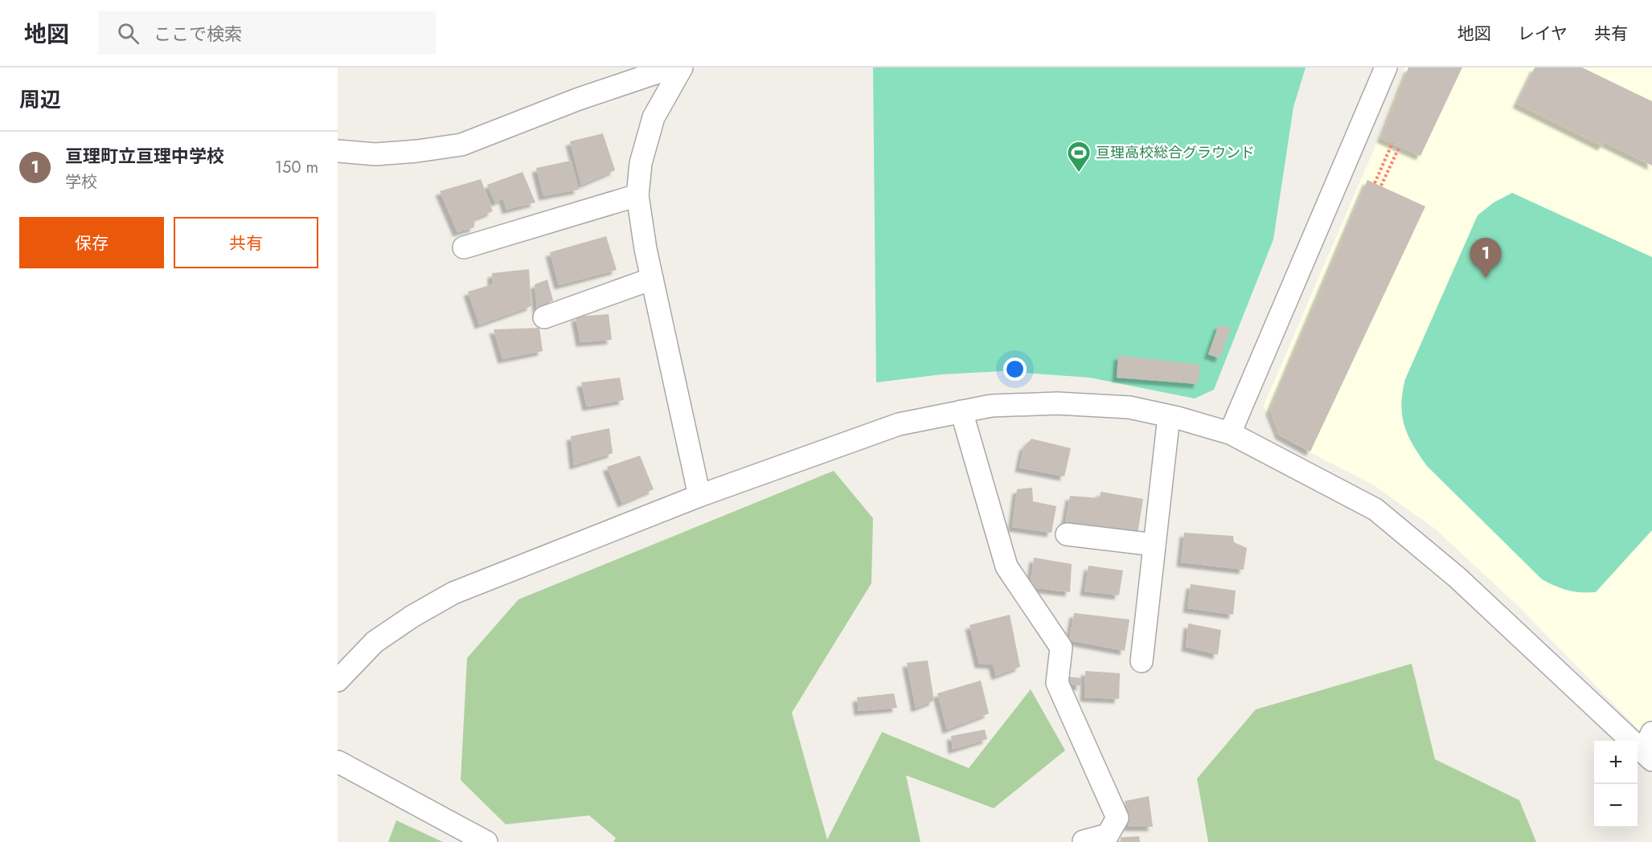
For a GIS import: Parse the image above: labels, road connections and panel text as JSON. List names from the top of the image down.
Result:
{
  "places": {
    "sports": ["亘理高校総合グラウンド"]
  },
  "page": {
    "header": "地図",
    "search": "ここで検索",
    "nav": ["地図", "レイヤ", "共有"],
    "heading": "周辺",
    "list": [
      {
        "mark": "1",
        "name": "亘理町立亘理中学校",
        "note": "学校",
        "value": "150 m"
      }
    ],
    "buttons": ["保存", "共有"],
    "pins": "1",
    "map_buttons": ["+", "−"]
  }
}
